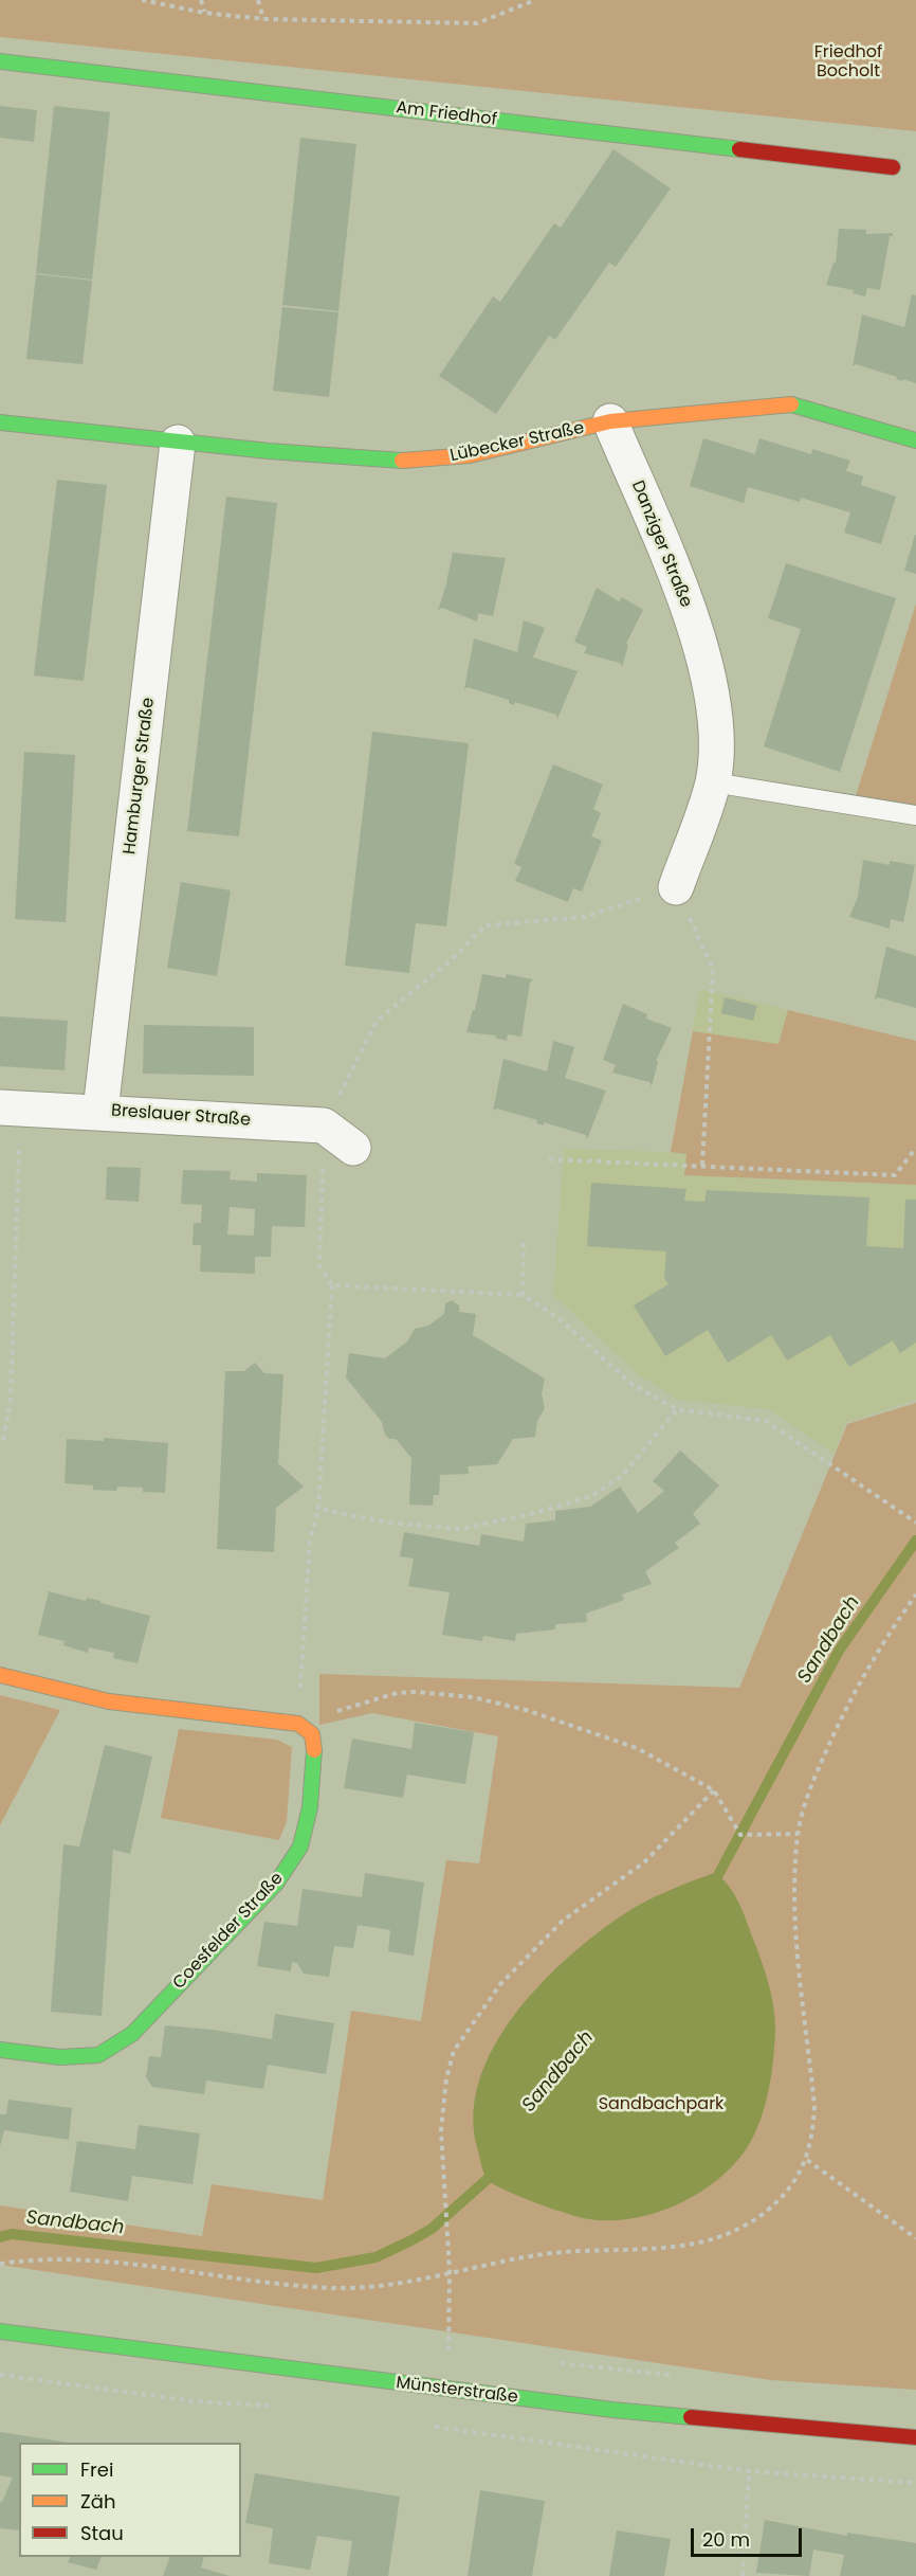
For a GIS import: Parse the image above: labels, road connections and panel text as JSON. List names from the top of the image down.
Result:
{
  "streets": {
    "street": [
      "Am Friedhof",
      "Lübecker Straße",
      "Danziger Straße",
      "Hamburger Straße",
      "Breslauer Straße",
      "Coesfelder Straße",
      "Münsterstraße"
    ]
  },
  "crossings": [
    ["Lübecker Straße", "Danziger Straße"],
    ["Lübecker Straße", "Hamburger Straße"],
    ["Hamburger Straße", "Breslauer Straße"]
  ],
  "water": ["Sandbach"],
  "parks": ["Friedhof Bocholt", "Sandbachpark"],
  "legend": ["Frei", "Zäh", "Stau"],
  "scale_bar": "20 m"
}
